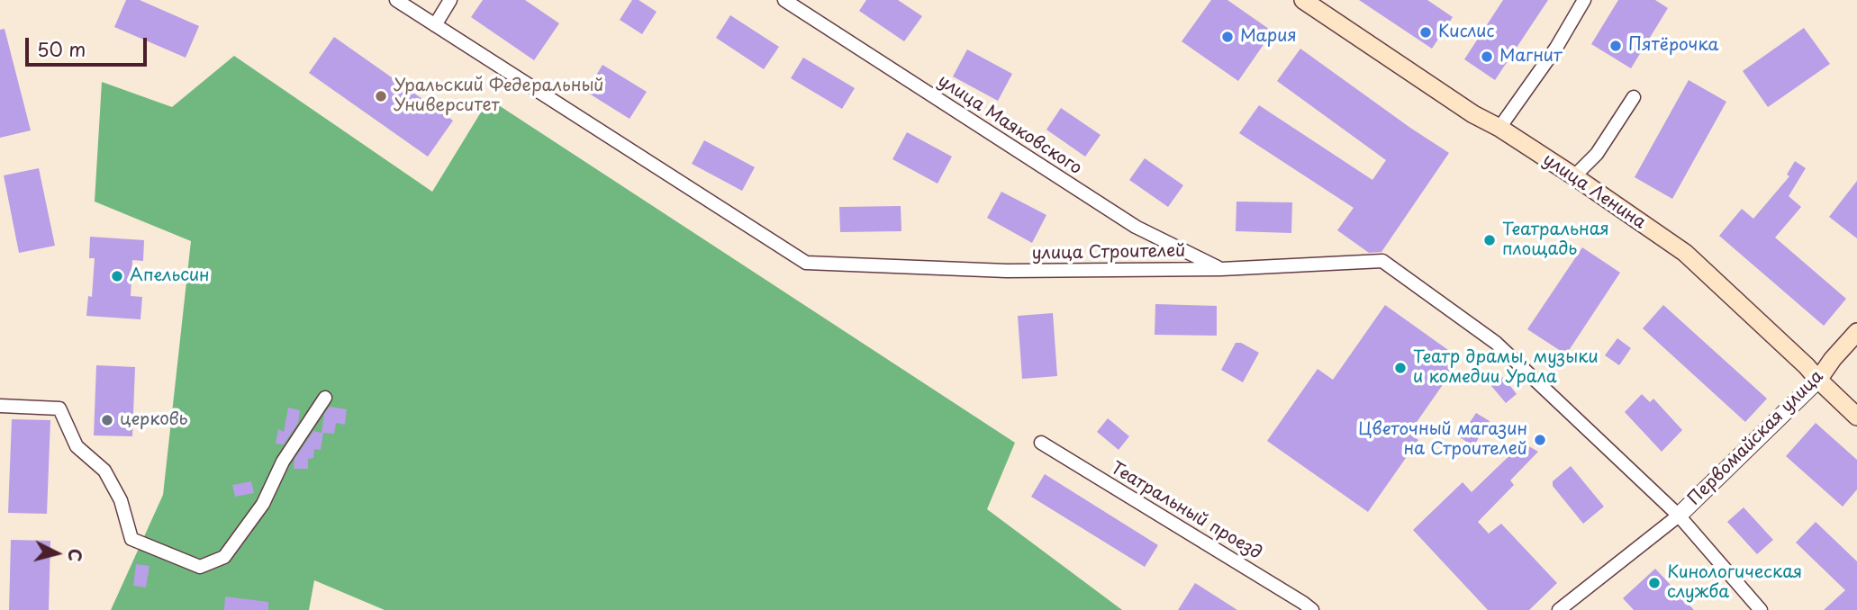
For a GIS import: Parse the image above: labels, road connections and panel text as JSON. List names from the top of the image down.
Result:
{
  "streets": {
    "main road": ["улица Ленина", "Первомайская улица"],
    "street": ["улица Маяковского", "улица Строителей", "Театральный проезд"]
  },
  "crossings": [
    ["улица Маяковского", "улица Строителей"],
    ["улица Ленина", "Первомайская улица"],
    ["улица Строителей", "Первомайская улица"]
  ],
  "places": [
    "Кислис",
    "Мария",
    "Пятёрочка",
    "Магнит",
    "Уральский Федеральный Университет",
    "Театральная площадь",
    "Апельсин",
    "Театр драмы, музыки и комедии Урала",
    "церковь",
    "Цветочный магазин на Строителей",
    "Кинологическая служба"
  ],
  "scale_bar": "50 m",
  "north": "right"
}
